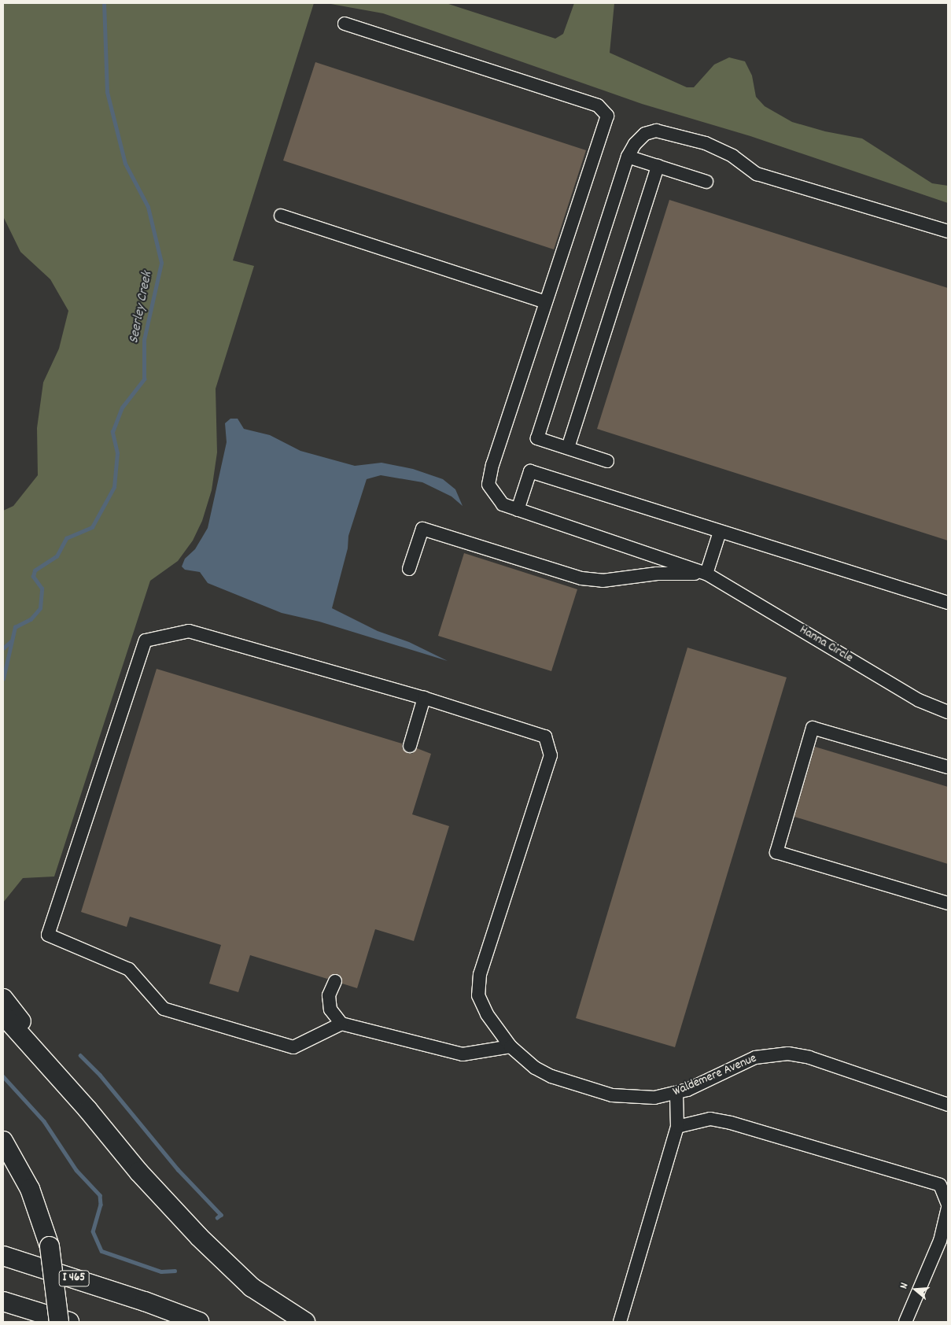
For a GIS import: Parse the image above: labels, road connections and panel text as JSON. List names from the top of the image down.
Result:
{
  "streets": {
    "highway": ["I 465"],
    "street": ["Hanna Circle", "Waldemere Avenue"]
  },
  "water": ["Seerley Creek"],
  "north": "left"
}
